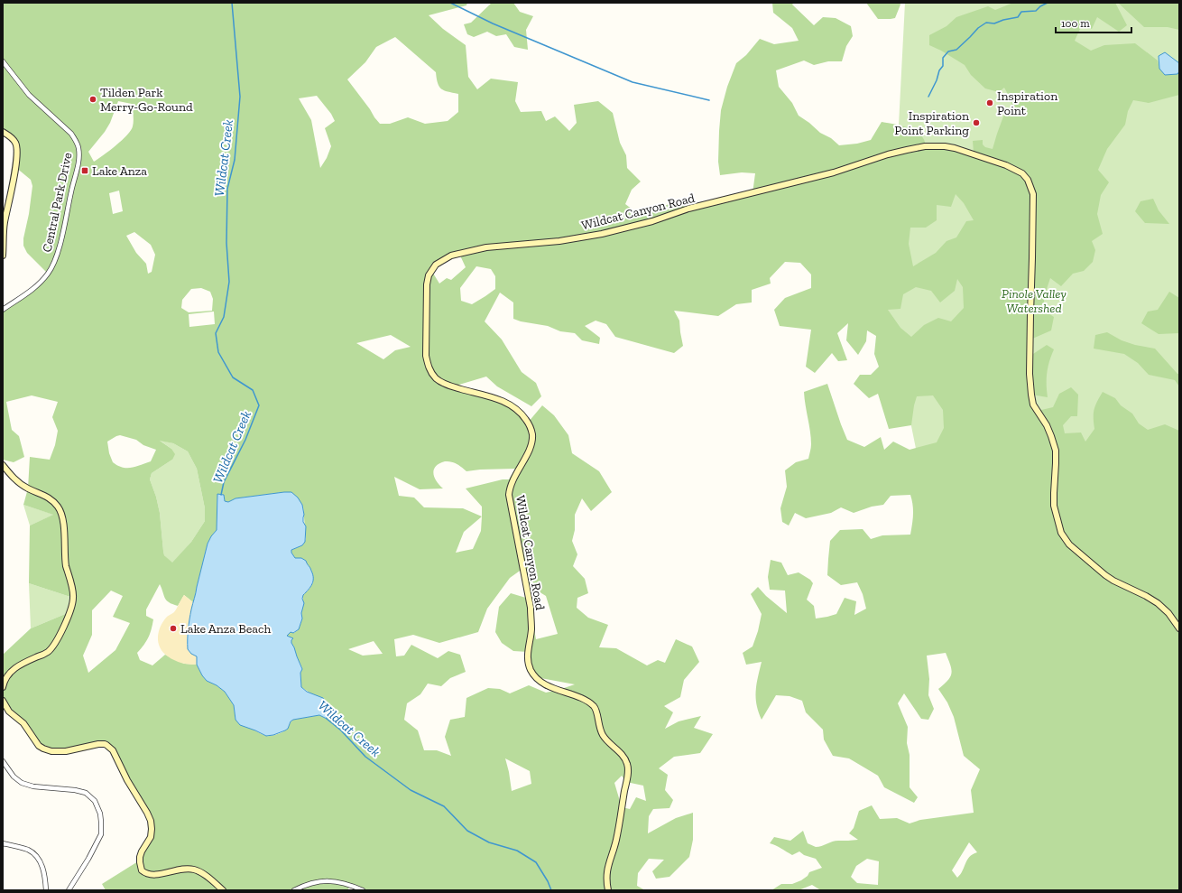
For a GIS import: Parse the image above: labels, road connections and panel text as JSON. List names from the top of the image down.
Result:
{
  "streets": {
    "street": ["Central Park Drive", "Wildcat Canyon Road"]
  },
  "water": ["Wildcat Creek"],
  "parks": ["Pinole Valley Watershed"],
  "places": {
    "other": [
      "Tilden Park Merry-Go-Round",
      "Inspiration Point",
      "Inspiration Point Parking",
      "Lake Anza Beach"
    ],
    "transit": ["Lake Anza"]
  },
  "scale_bar": "100 m"
}
